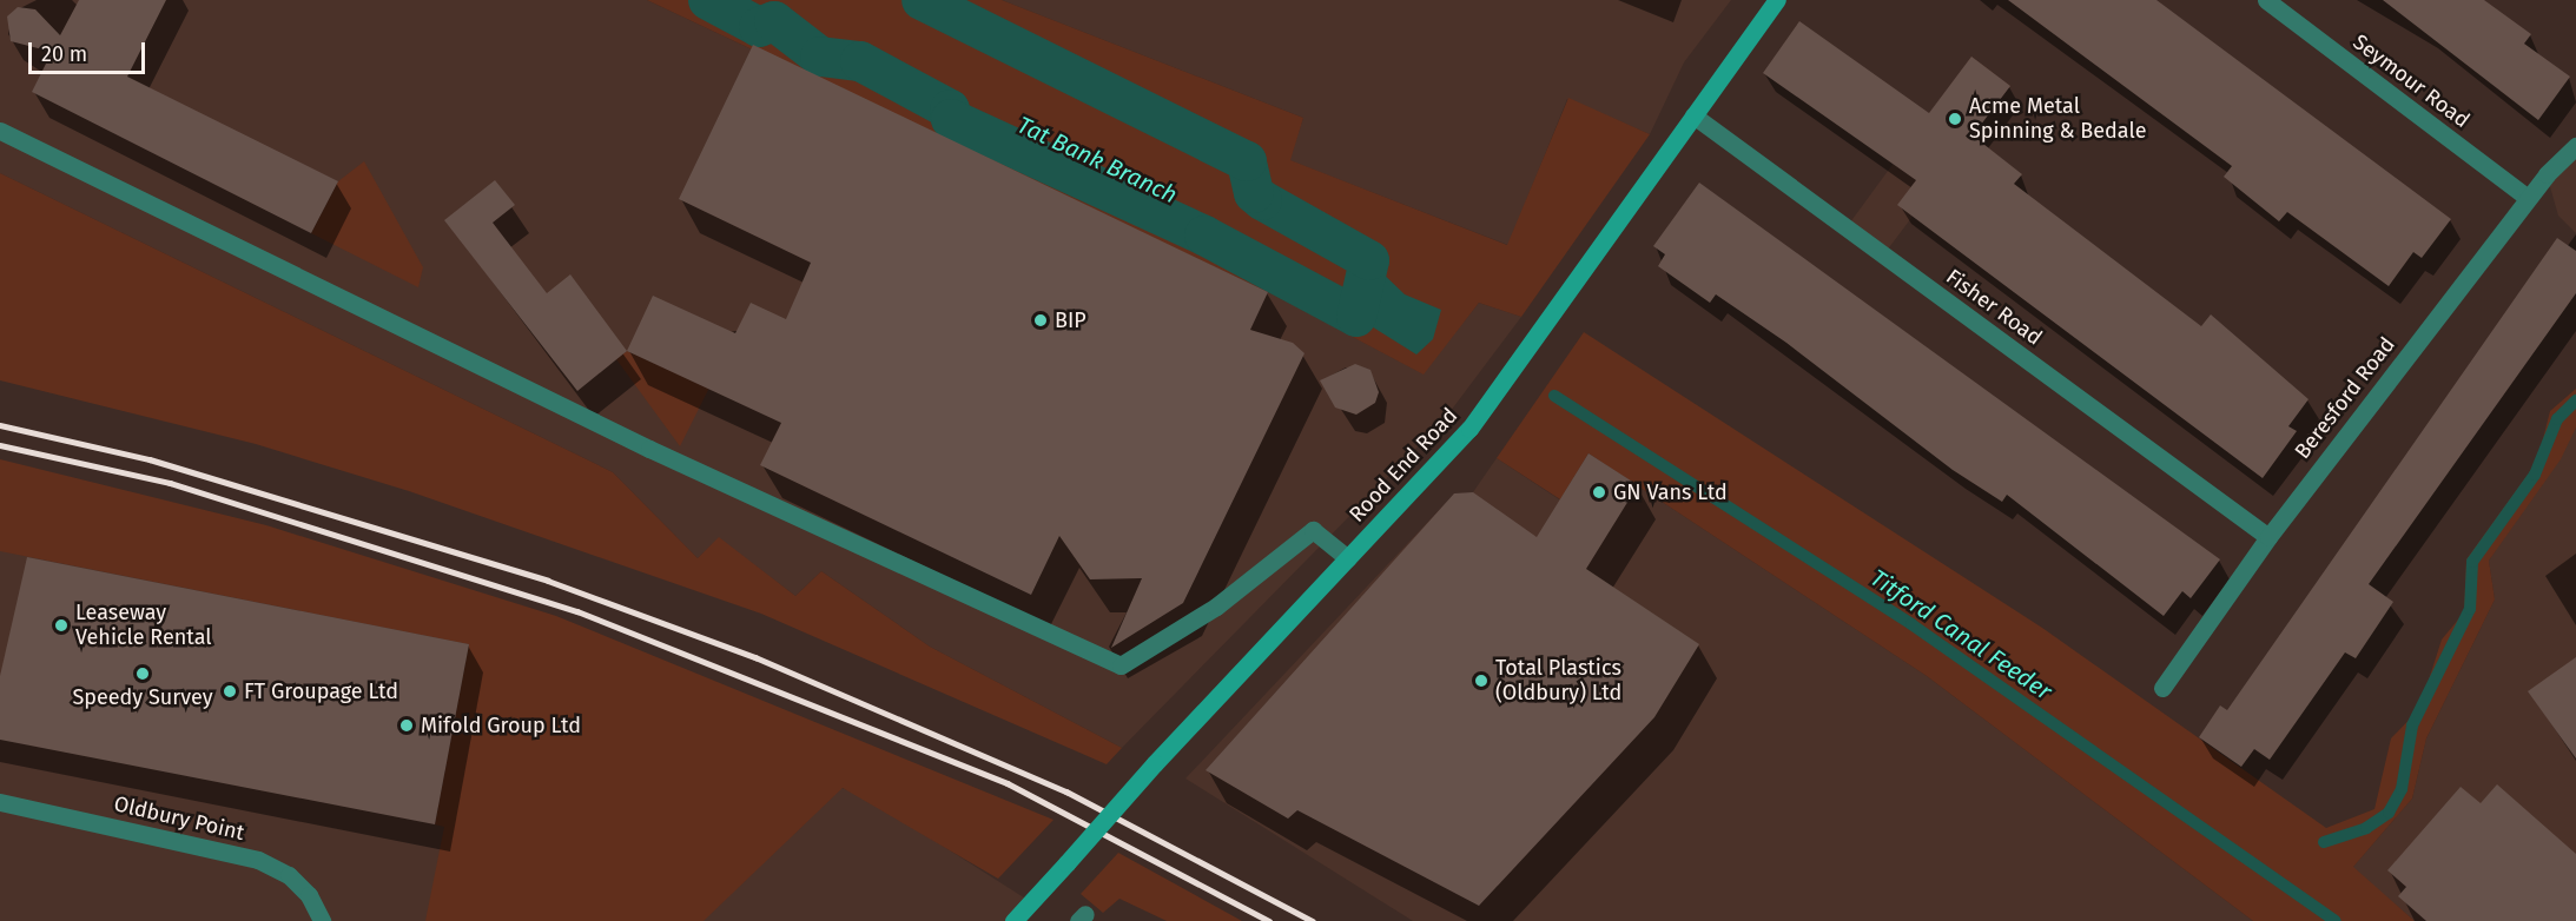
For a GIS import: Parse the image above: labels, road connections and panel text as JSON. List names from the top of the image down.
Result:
{
  "streets": {
    "street": [
      "Seymour Road",
      "Fisher Road",
      "Beresford Road",
      "Rood End Road",
      "Oldbury Point"
    ]
  },
  "crossings": [
    ["Seymour Road", "Beresford Road"],
    ["Fisher Road", "Beresford Road"],
    ["Fisher Road", "Rood End Road"]
  ],
  "water": ["Tat Bank Branch", "Titford Canal Feeder"],
  "places": [
    "Acme Metal Spinning & Bedale",
    "BIP",
    "GN Vans Ltd",
    "Leaseway Vehicle Rental",
    "Speedy Survey",
    "Total Plastics (Oldbury) Ltd",
    "FT Groupage Ltd",
    "Mifold Group Ltd"
  ],
  "scale_bar": "20 m"
}
